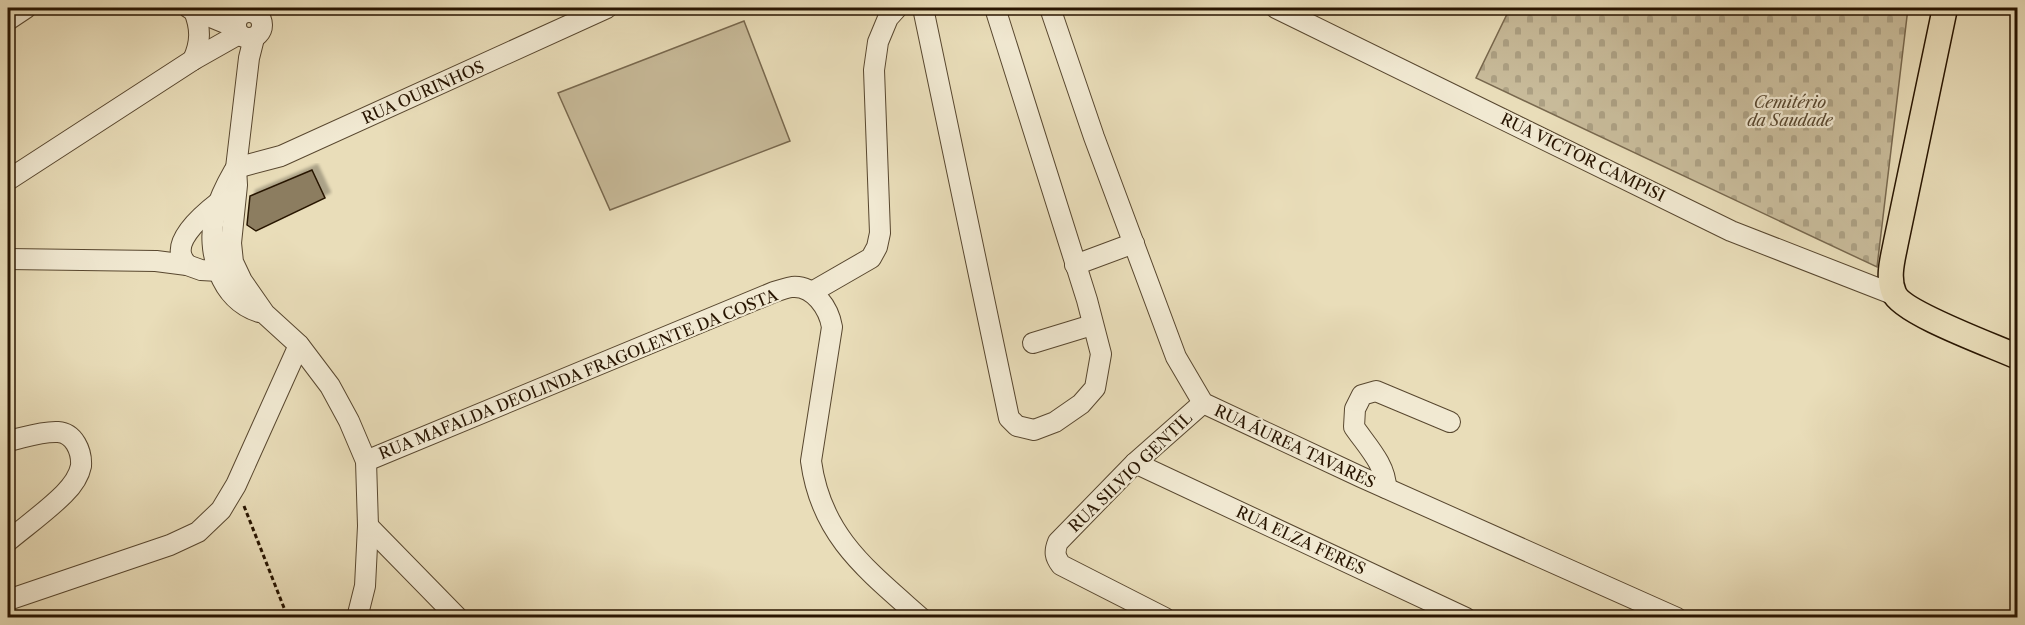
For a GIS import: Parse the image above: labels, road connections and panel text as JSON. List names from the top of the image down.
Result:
{
  "streets": {
    "street": [
      "RUA OURINHOS",
      "RUA VICTOR CAMPISI",
      "RUA MAFALDA DEOLINDA FRAGOLENTE DA COSTA",
      "RUA ÁUREA TAVARES",
      "RUA SILVIO GENTIL",
      "RUA ELZA FERES"
    ]
  },
  "crossings": [
    ["RUA ÁUREA TAVARES", "RUA SILVIO GENTIL"],
    ["RUA SILVIO GENTIL", "RUA ELZA FERES"]
  ],
  "parks": ["Cemitério da Saudade"]
}
